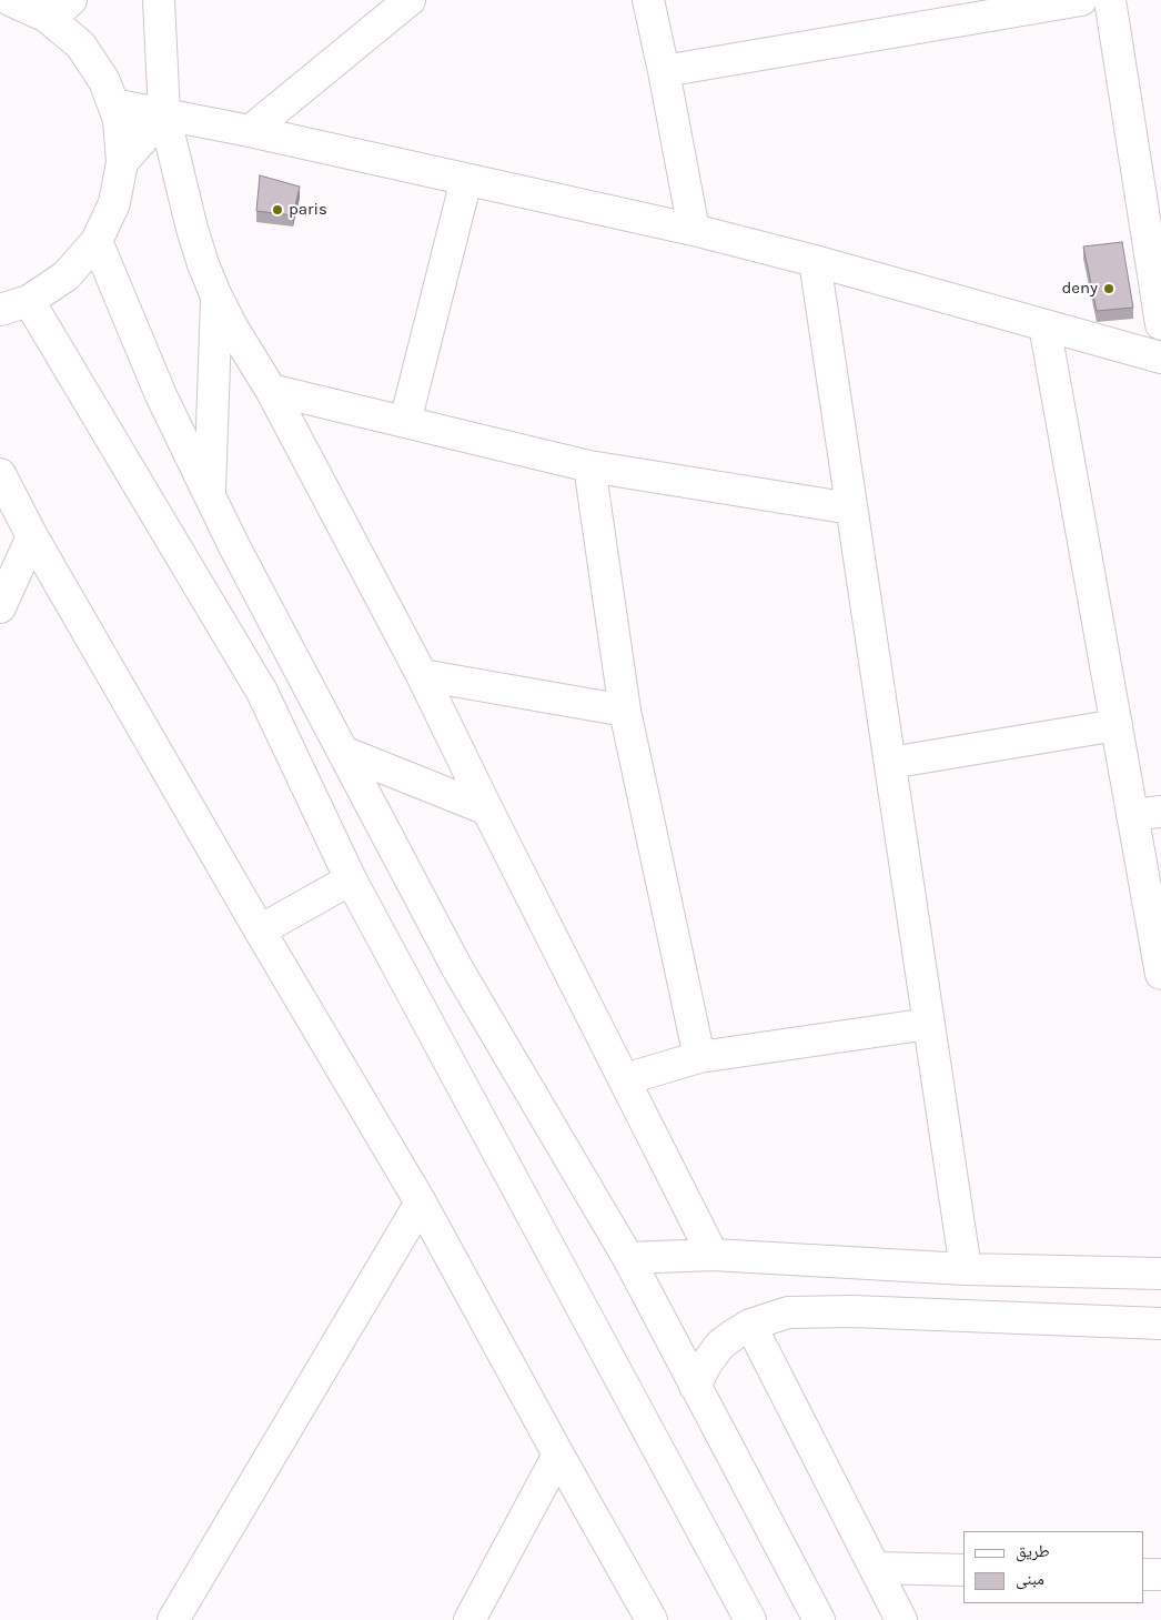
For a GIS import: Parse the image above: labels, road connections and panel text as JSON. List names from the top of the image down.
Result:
{
  "places": ["paris", "deny"],
  "legend": ["طريق", "مبنى"]
}
